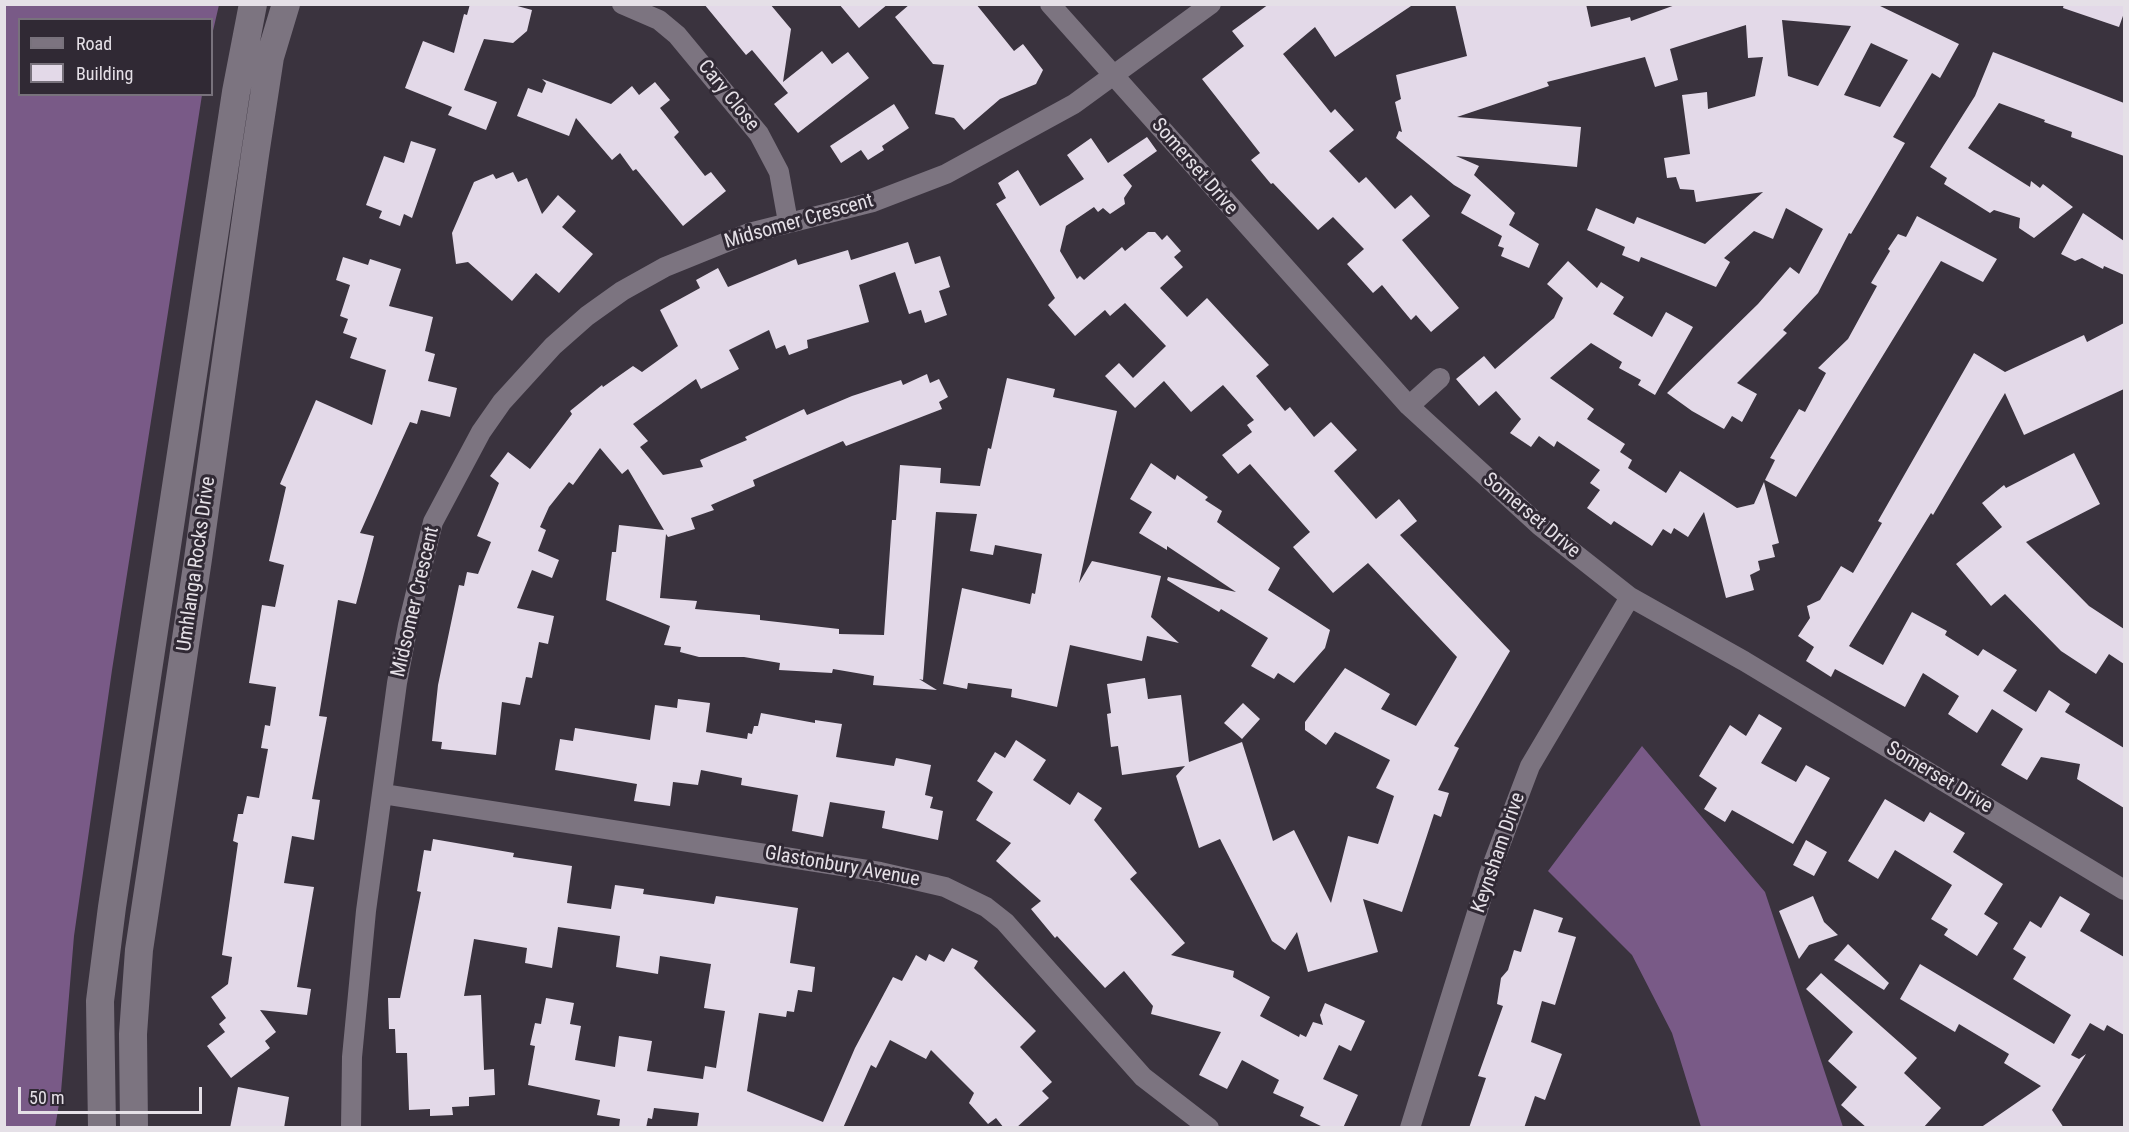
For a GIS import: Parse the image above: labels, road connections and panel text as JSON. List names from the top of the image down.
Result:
{
  "streets": {
    "main road": ["Umhlanga Rocks Drive"],
    "street": [
      "Cary Close",
      "Somerset Drive",
      "Midsomer Crescent",
      "Keynsham Drive",
      "Glastonbury Avenue"
    ]
  },
  "crossings": [
    ["Cary Close", "Midsomer Crescent"],
    ["Somerset Drive", "Midsomer Crescent"],
    ["Somerset Drive", "Keynsham Drive"],
    ["Midsomer Crescent", "Glastonbury Avenue"]
  ],
  "legend": ["Road", "Building"],
  "scale_bar": "50 m"
}
